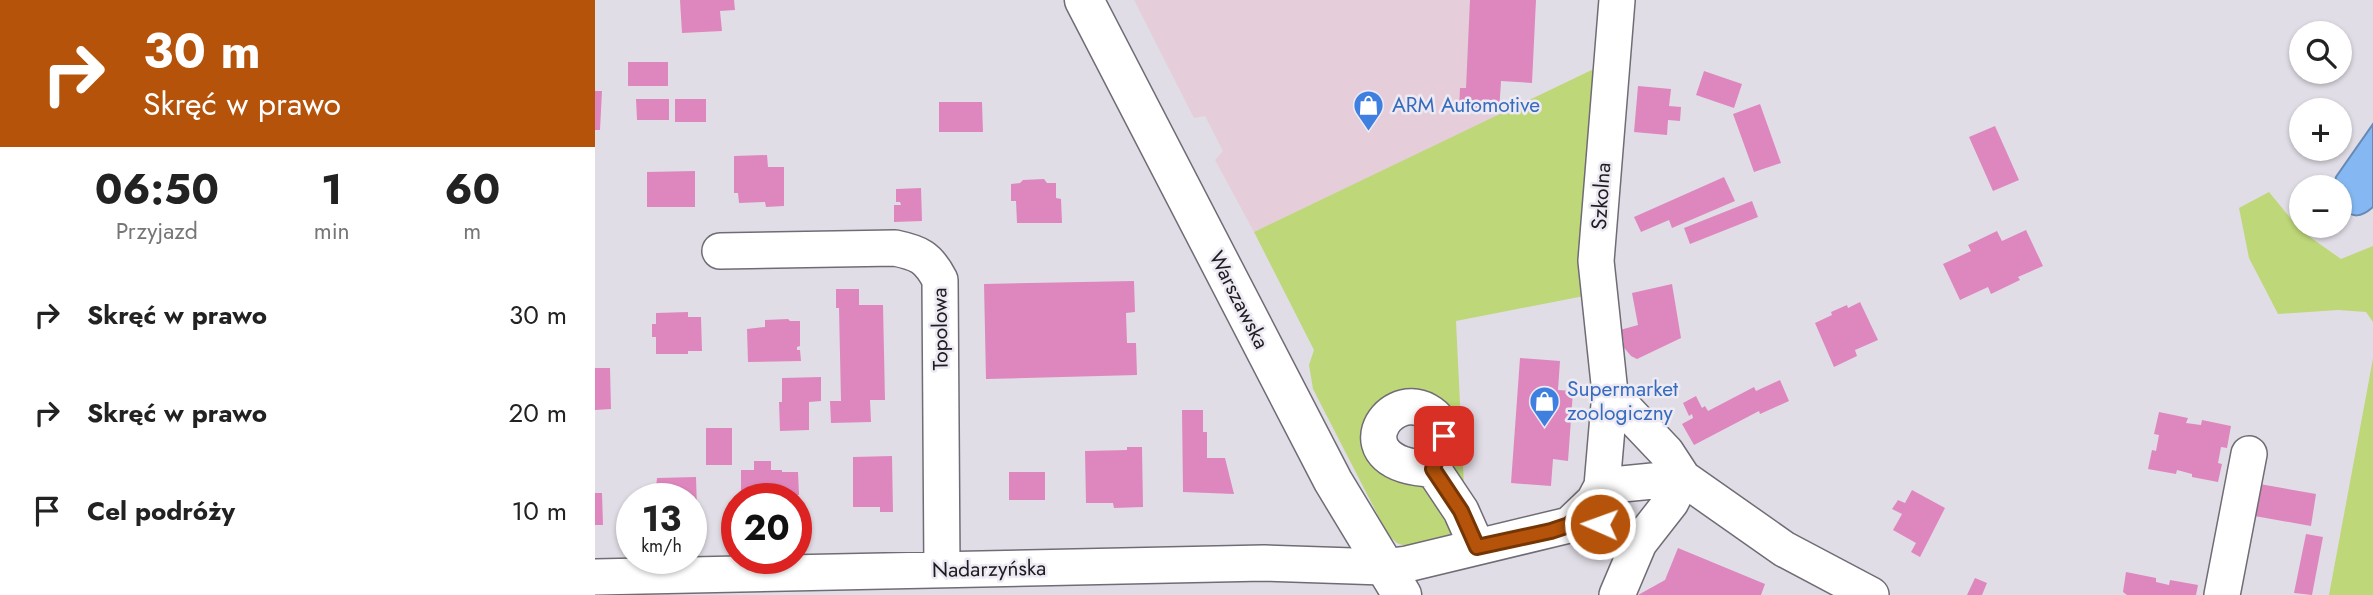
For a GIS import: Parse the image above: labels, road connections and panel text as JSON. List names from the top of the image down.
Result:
{
  "streets": {
    "main road": ["Warszawska"],
    "street": ["Szkolna", "Topolowa", "Nadarzyńska"]
  },
  "crossings": [
    ["Warszawska", "Nadarzyńska"],
    ["Topolowa", "Nadarzyńska"]
  ],
  "places": {
    "shop": ["ARM Automotive", "Supermarket zoologiczny"]
  },
  "page": {
    "turn": ["30 m", "Skręć w prawo"],
    "map_buttons": ["+", "−"],
    "eta": [
      "06:50",
      "Przyjazd",
      "1",
      "min",
      "60",
      "m"
    ],
    "list": [
      {
        "name": "Skręć w prawo",
        "value": "30 m"
      },
      {
        "name": "Skręć w prawo",
        "value": "20 m"
      },
      {
        "name": "Cel podróży",
        "value": "10 m"
      }
    ],
    "speed": "13 km/h",
    "limit": "20"
  }
}
